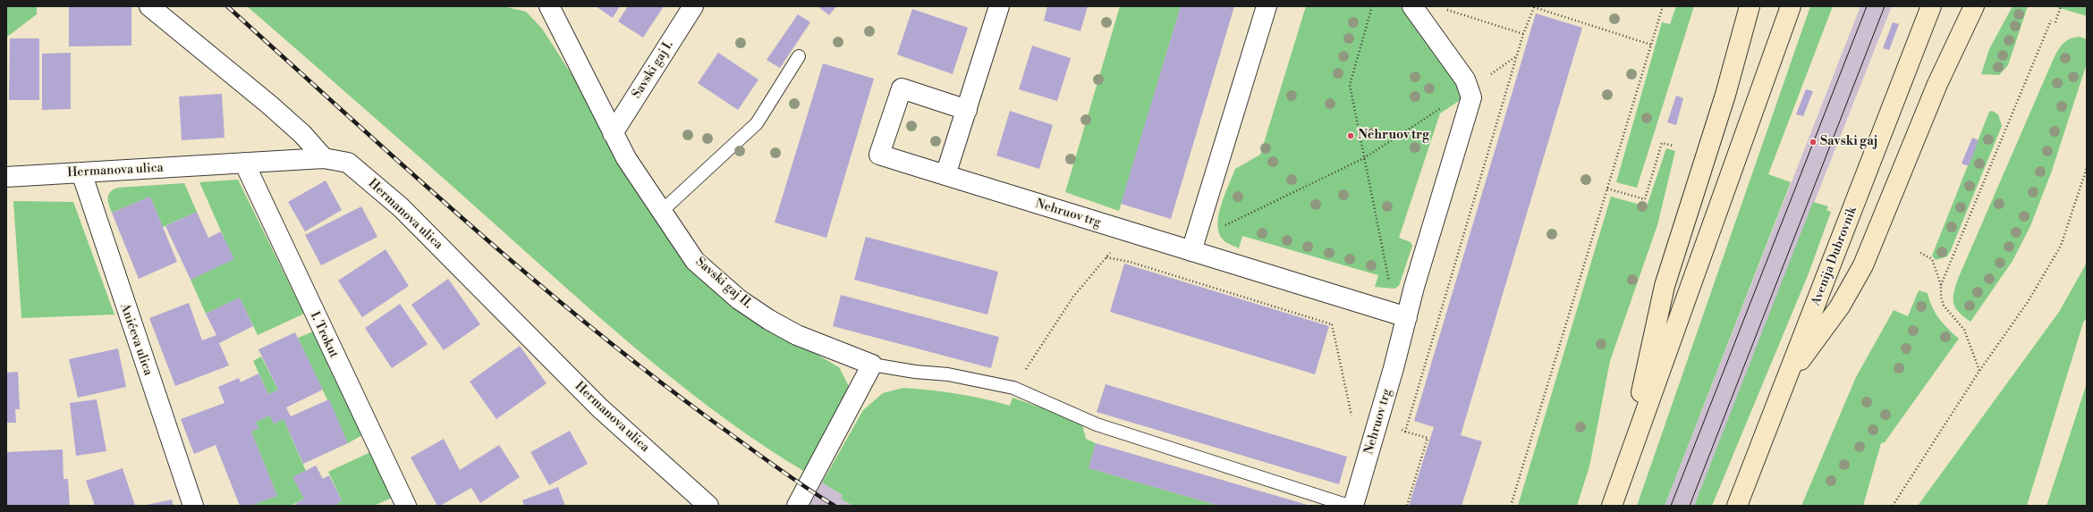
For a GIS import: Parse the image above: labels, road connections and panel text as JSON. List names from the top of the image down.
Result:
{
  "streets": {
    "main road": ["Avenija Dubrovnik"],
    "street": [
      "Savski gaj I.",
      "Hermanova ulica",
      "Nehruov trg",
      "Savski gaj II.",
      "I. Trokut",
      "Anićeva ulica"
    ]
  },
  "crossings": [
    ["Savski gaj I.", "Savski gaj II."],
    ["Hermanova ulica", "I. Trokut"],
    ["Hermanova ulica", "Anićeva ulica"]
  ],
  "places": ["Nehruov trg", "Savski gaj"]
}
